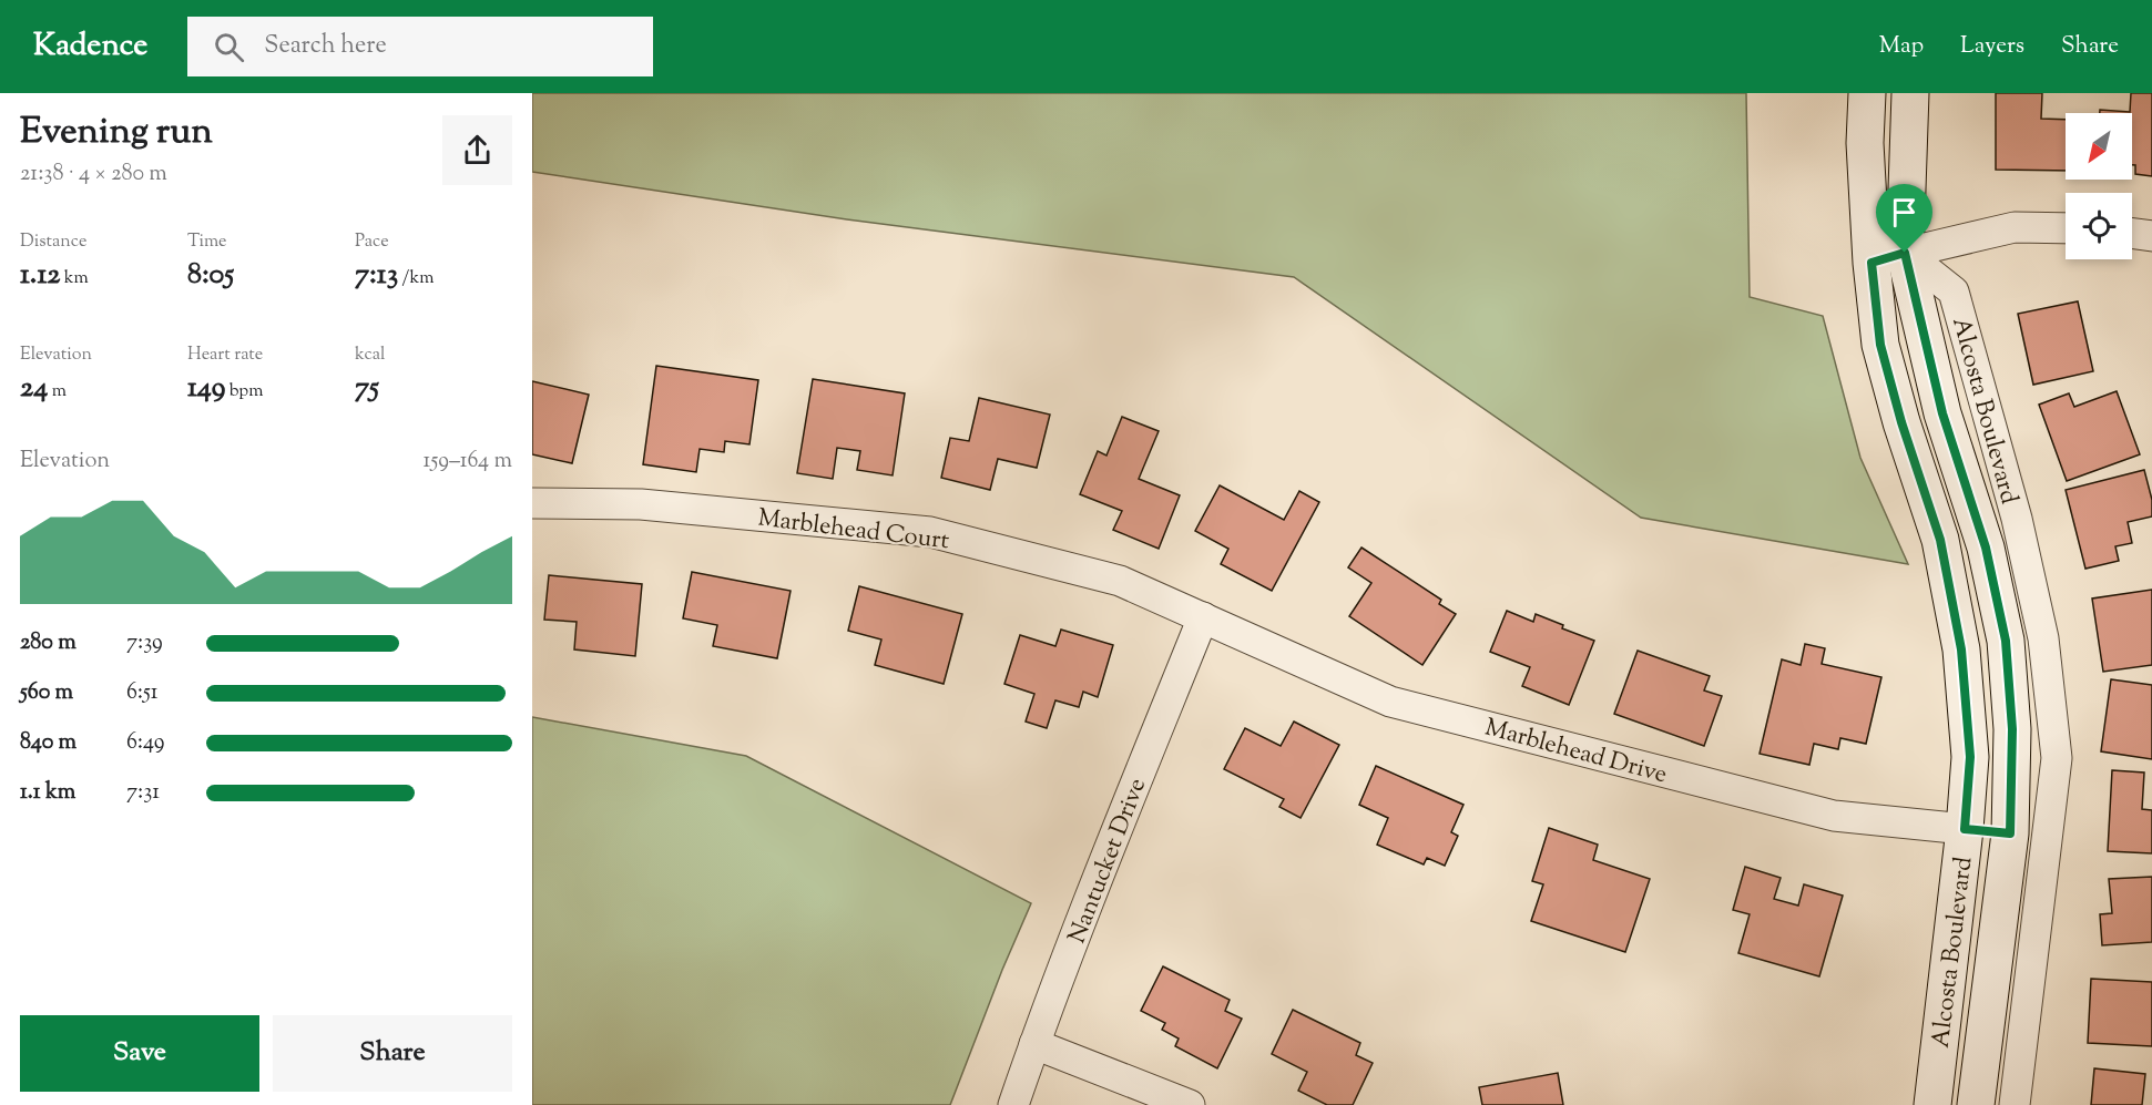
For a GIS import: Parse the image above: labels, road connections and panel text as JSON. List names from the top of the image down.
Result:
{
  "streets": {
    "main road": ["Alcosta Boulevard"],
    "street": ["Marblehead Court", "Marblehead Drive", "Nantucket Drive"]
  },
  "crossings": [
    ["Alcosta Boulevard", "Marblehead Drive"],
    ["Marblehead Court", "Marblehead Drive"],
    ["Marblehead Court", "Nantucket Drive"],
    ["Marblehead Drive", "Nantucket Drive"]
  ],
  "north": "bottom left",
  "page": {
    "header": "Kadence",
    "search": "Search here",
    "nav": ["Map", "Layers", "Share"],
    "heading": ["Evening run", "21:38 · 4 × 280 m"],
    "stats": [
      ["Distance", "1.12 km"],
      ["Time", "8:05"],
      ["Pace", "7:13 /km"],
      ["Elevation", "24 m"],
      ["Heart rate", "149 bpm"],
      ["kcal", "75"]
    ],
    "chart": ["Elevation", "159–164 m"],
    "list": [
      {
        "name": "280 m",
        "note": "7:39"
      },
      {
        "name": "560 m",
        "note": "6:51"
      },
      {
        "name": "840 m",
        "note": "6:49"
      },
      {
        "name": "1.1 km",
        "note": "7:31"
      }
    ],
    "buttons": ["Save", "Share"]
  }
}
